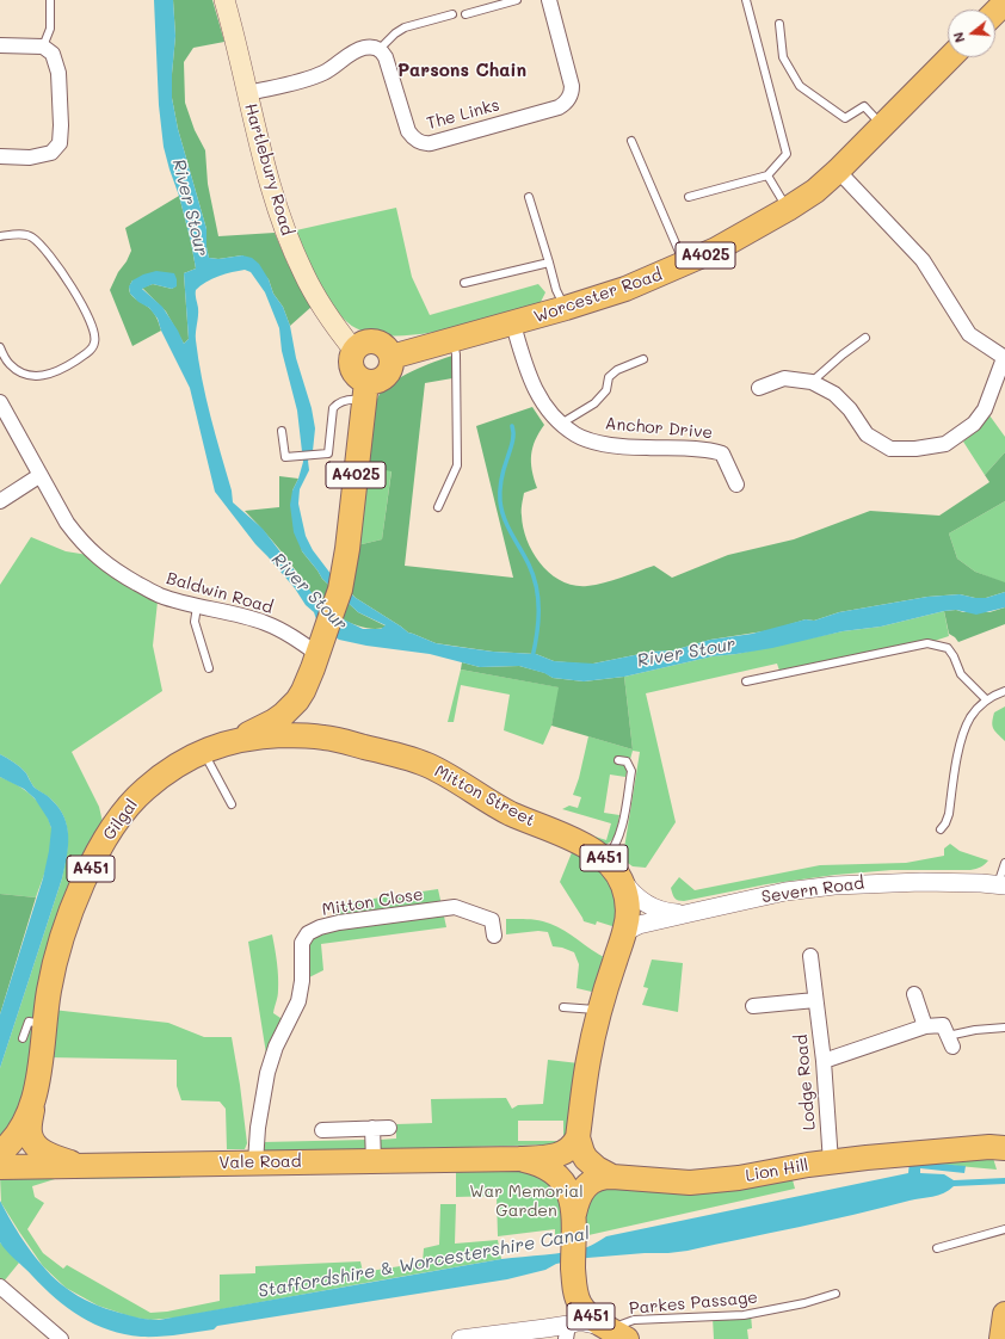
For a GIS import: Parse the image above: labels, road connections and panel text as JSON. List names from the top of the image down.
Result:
{
  "streets": {
    "main road": [
      "Hartlebury Road",
      "A4025",
      "Worcester Road",
      "Mitton Street",
      "Gilgal",
      "A451",
      "Vale Road",
      "Lion Hill"
    ],
    "street": [
      "The Links",
      "Anchor Drive",
      "Baldwin Road",
      "Severn Road",
      "Mitton Close",
      "Lodge Road"
    ],
    "lane": ["Parkes Passage"]
  },
  "crossings": [
    ["Hartlebury Road", "A4025"],
    ["Hartlebury Road", "Worcester Road"],
    ["A4025", "Worcester Road"],
    ["A4025", "Baldwin Road"],
    ["A4025", "Mitton Street"],
    ["A4025", "Gilgal"],
    ["Worcester Road", "Anchor Drive"],
    ["Mitton Street", "Gilgal"],
    ["Mitton Street", "A451"],
    ["Mitton Street", "Severn Road"],
    ["A451", "Severn Road"],
    ["A451", "Lion Hill"],
    ["A451", "Parkes Passage"],
    ["Mitton Close", "Vale Road"],
    ["Lodge Road", "Lion Hill"]
  ],
  "districts": ["Parsons Chain"],
  "water": ["River Stour", "Staffordshire & Worcestershire Canal"],
  "parks": ["War Memorial Garden"],
  "north": "left"
}
